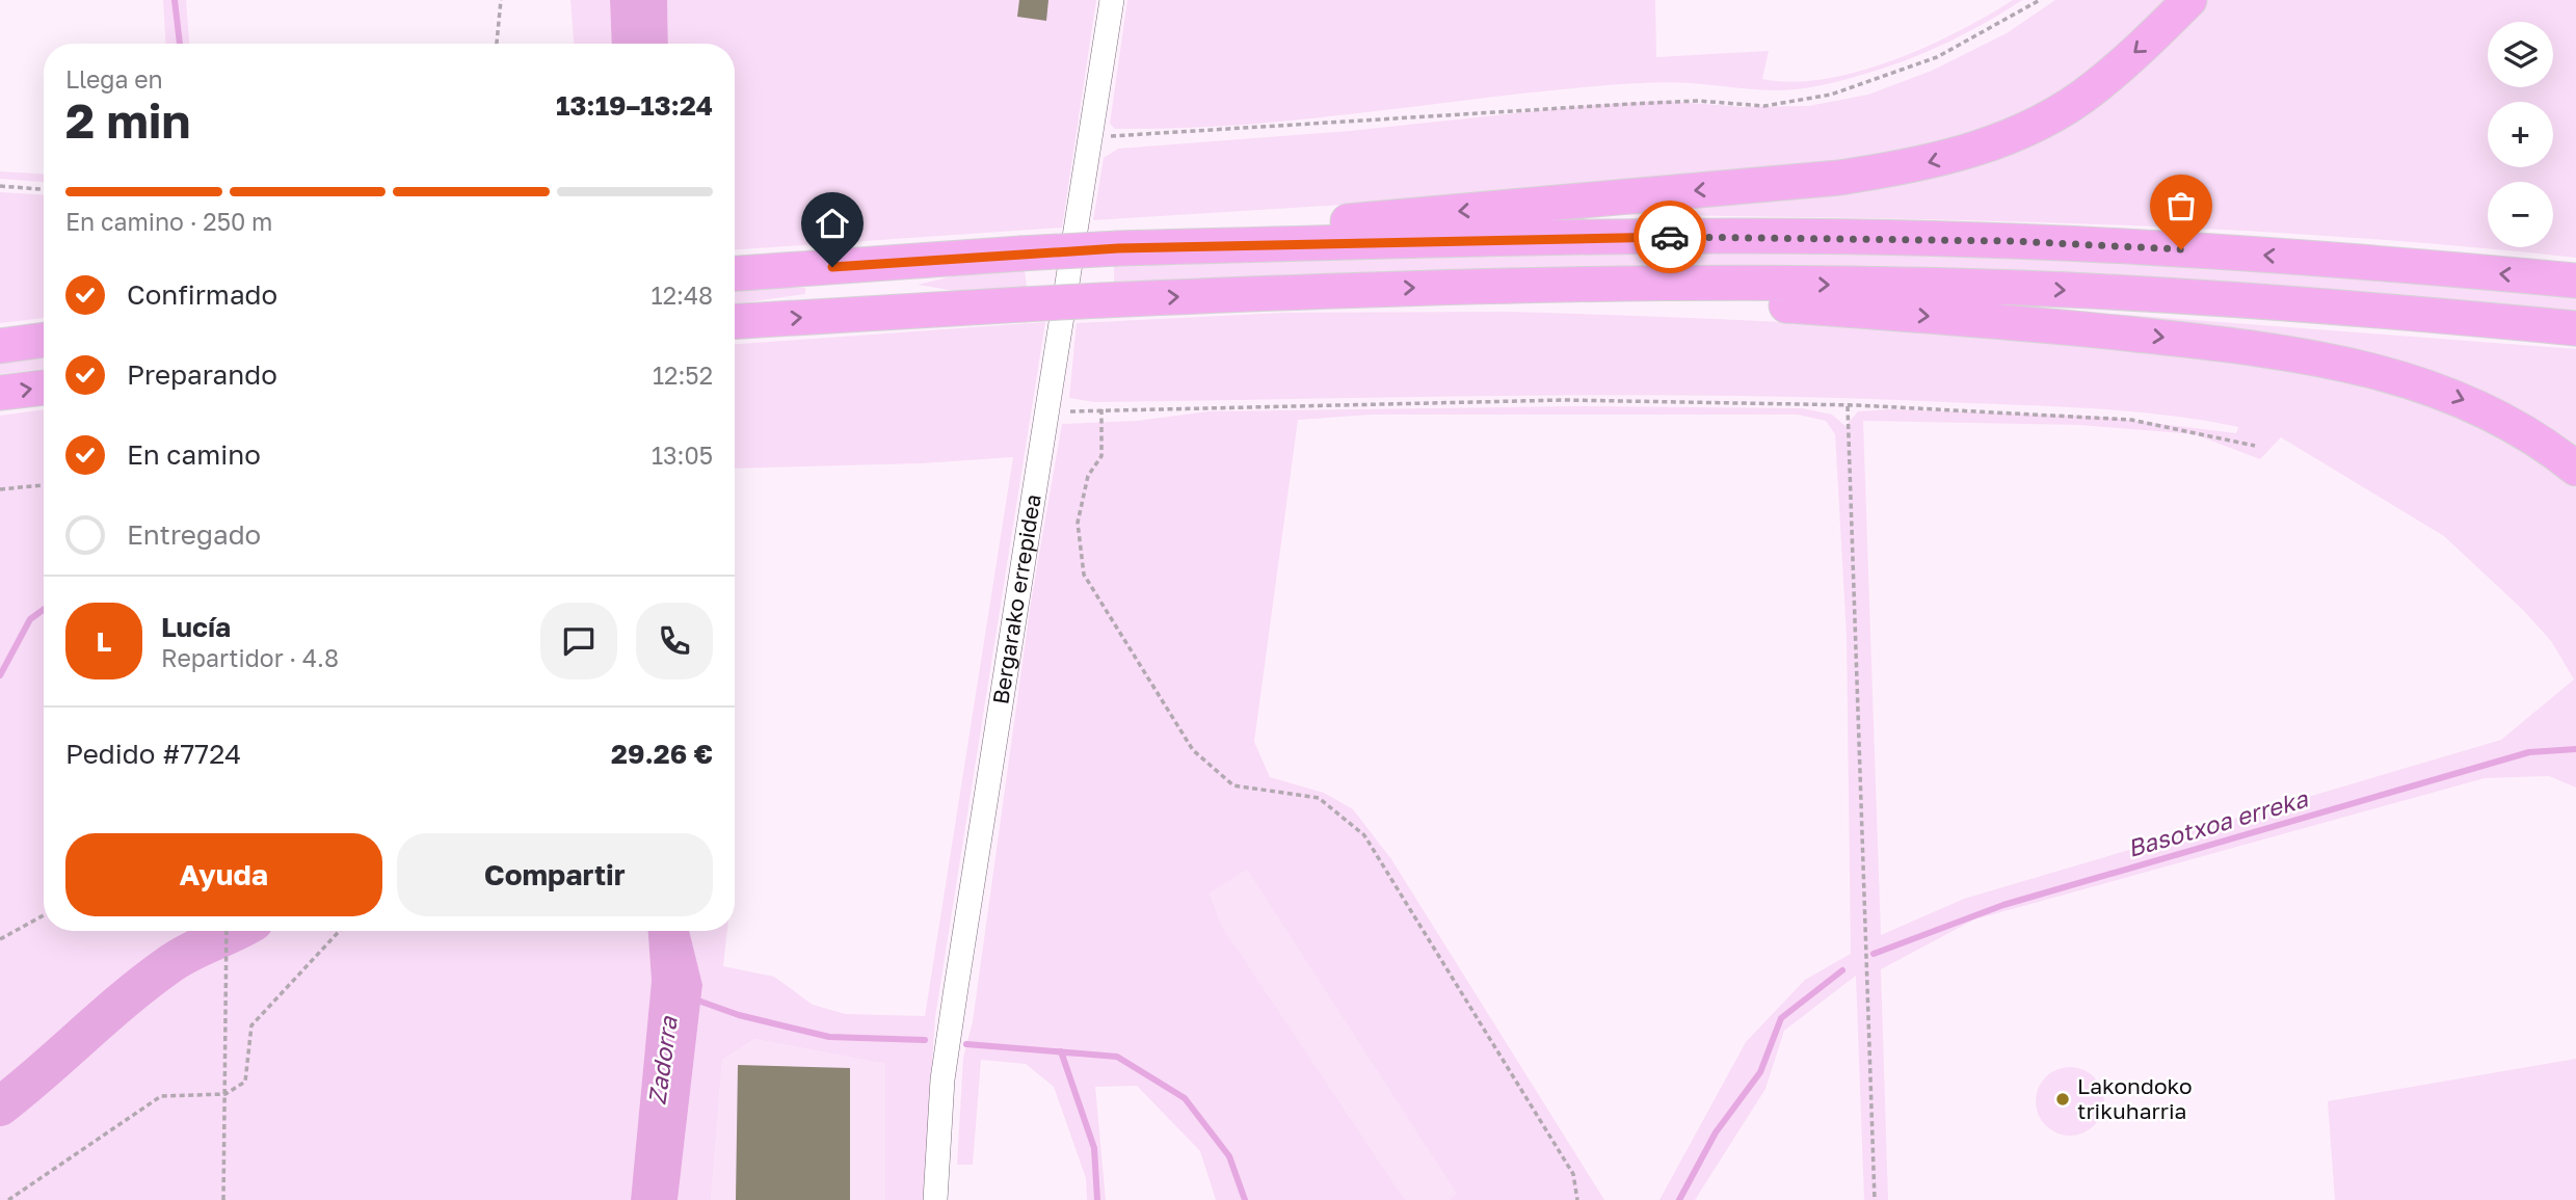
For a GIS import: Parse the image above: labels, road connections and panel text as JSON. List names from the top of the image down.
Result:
{
  "streets": {
    "street": ["Bergarako errepidea"]
  },
  "water": ["Basotxoa erreka", "Zadorra"],
  "places": ["Lakondoko trikuharria"],
  "page": {
    "map_buttons": ["+", "−"],
    "heading": ["2 min", "Llega en", "13:19–13:24"],
    "panel": [
      "Lucía",
      "Repartidor · 4.8",
      "Pedido #7724",
      "29.26 €"
    ],
    "bar": "En camino · 250 m",
    "list": [
      ["Confirmado", "12:48"],
      ["Preparando", "12:52"],
      ["En camino", "13:05"],
      "Entregado"
    ],
    "round": "L",
    "buttons": ["Ayuda", "Compartir"]
  }
}
